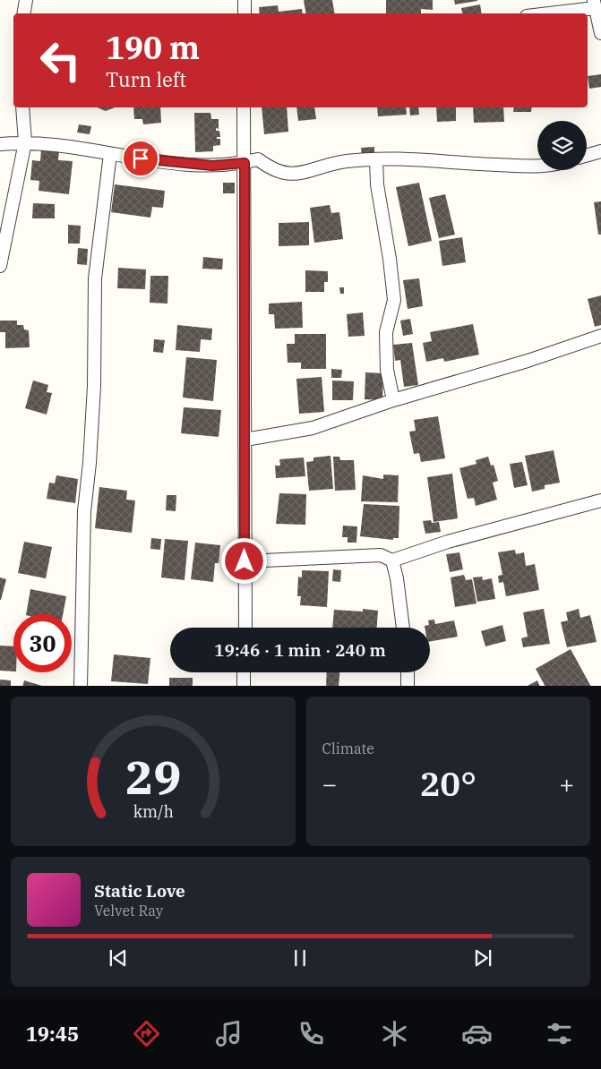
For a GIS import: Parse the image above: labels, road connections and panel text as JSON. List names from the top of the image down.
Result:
{
  "page": {
    "turn": ["190 m", "Turn left"],
    "limit": "30",
    "trip": "19:46 · 1 min · 240 m",
    "tile": "Climate",
    "heat": ["−", "20°", "+"],
    "song": ["Static Love", "Velvet Ray"],
    "tabs": "19:45",
    "gauge": ["29", "km/h"]
  }
}
